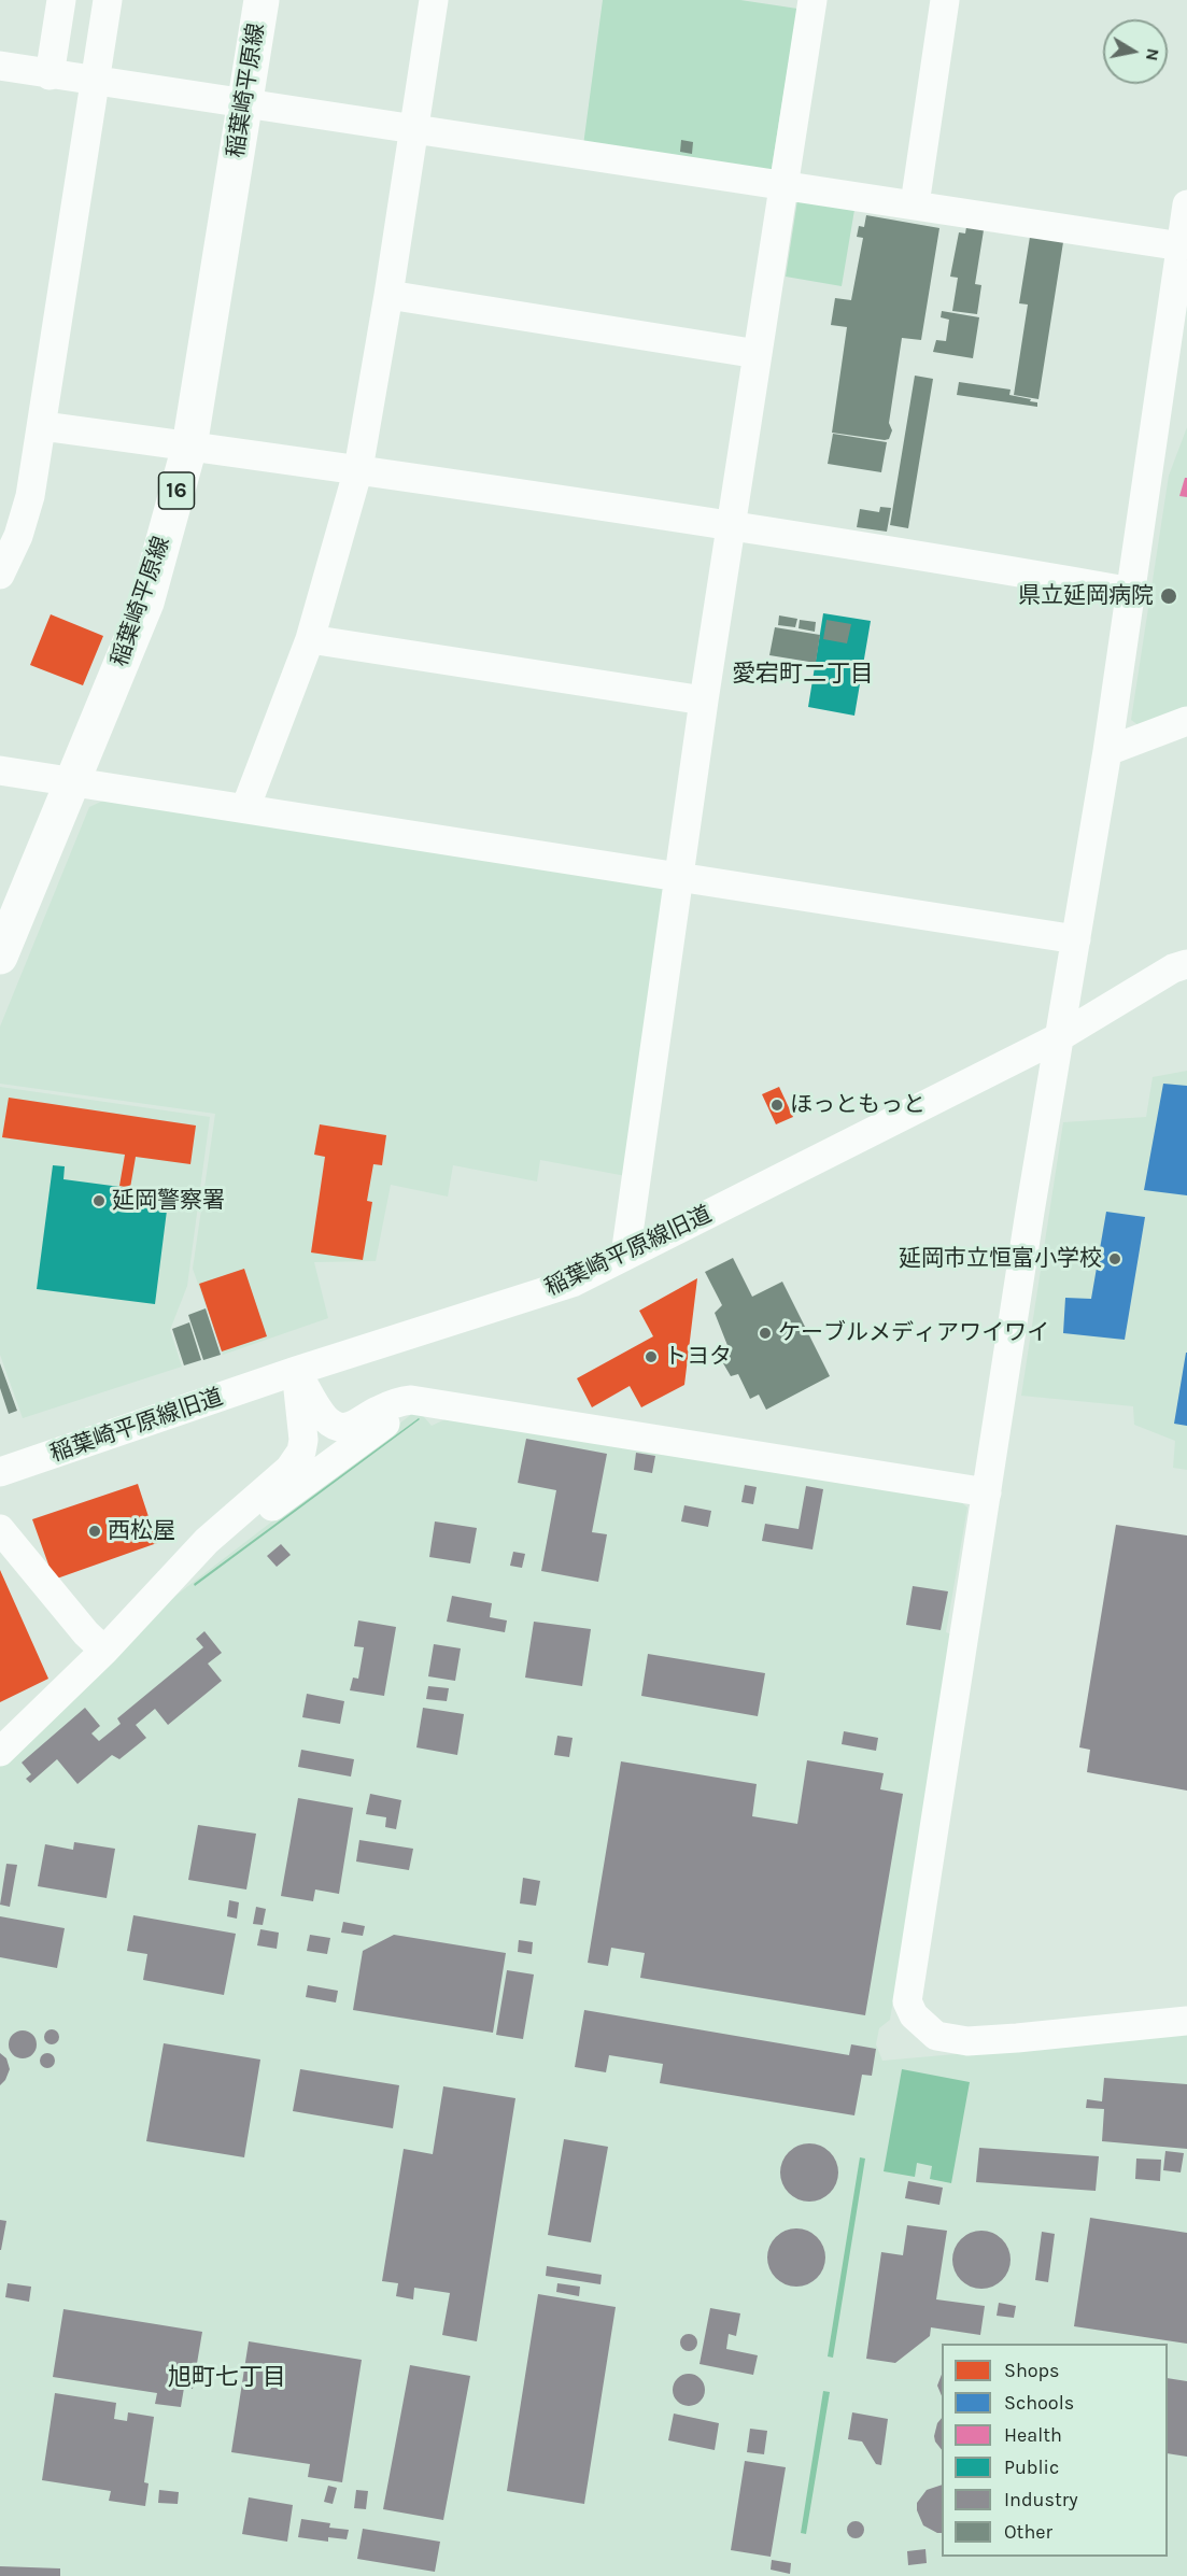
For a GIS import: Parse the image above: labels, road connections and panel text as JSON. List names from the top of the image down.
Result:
{
  "streets": {
    "main road": ["稲葉崎平原線", "16"],
    "street": ["稲葉崎平原線旧道"]
  },
  "districts": ["愛宕町二丁目", "旭町七丁目"],
  "places": [
    "県立延岡病院",
    "ほっともっと",
    "延岡警察署",
    "延岡市立恒富小学校",
    "ケーブルメディアワイワイ",
    "トヨタ",
    "西松屋"
  ],
  "legend": [
    "Shops",
    "Schools",
    "Health",
    "Public",
    "Industry",
    "Other"
  ],
  "north": "right"
}
